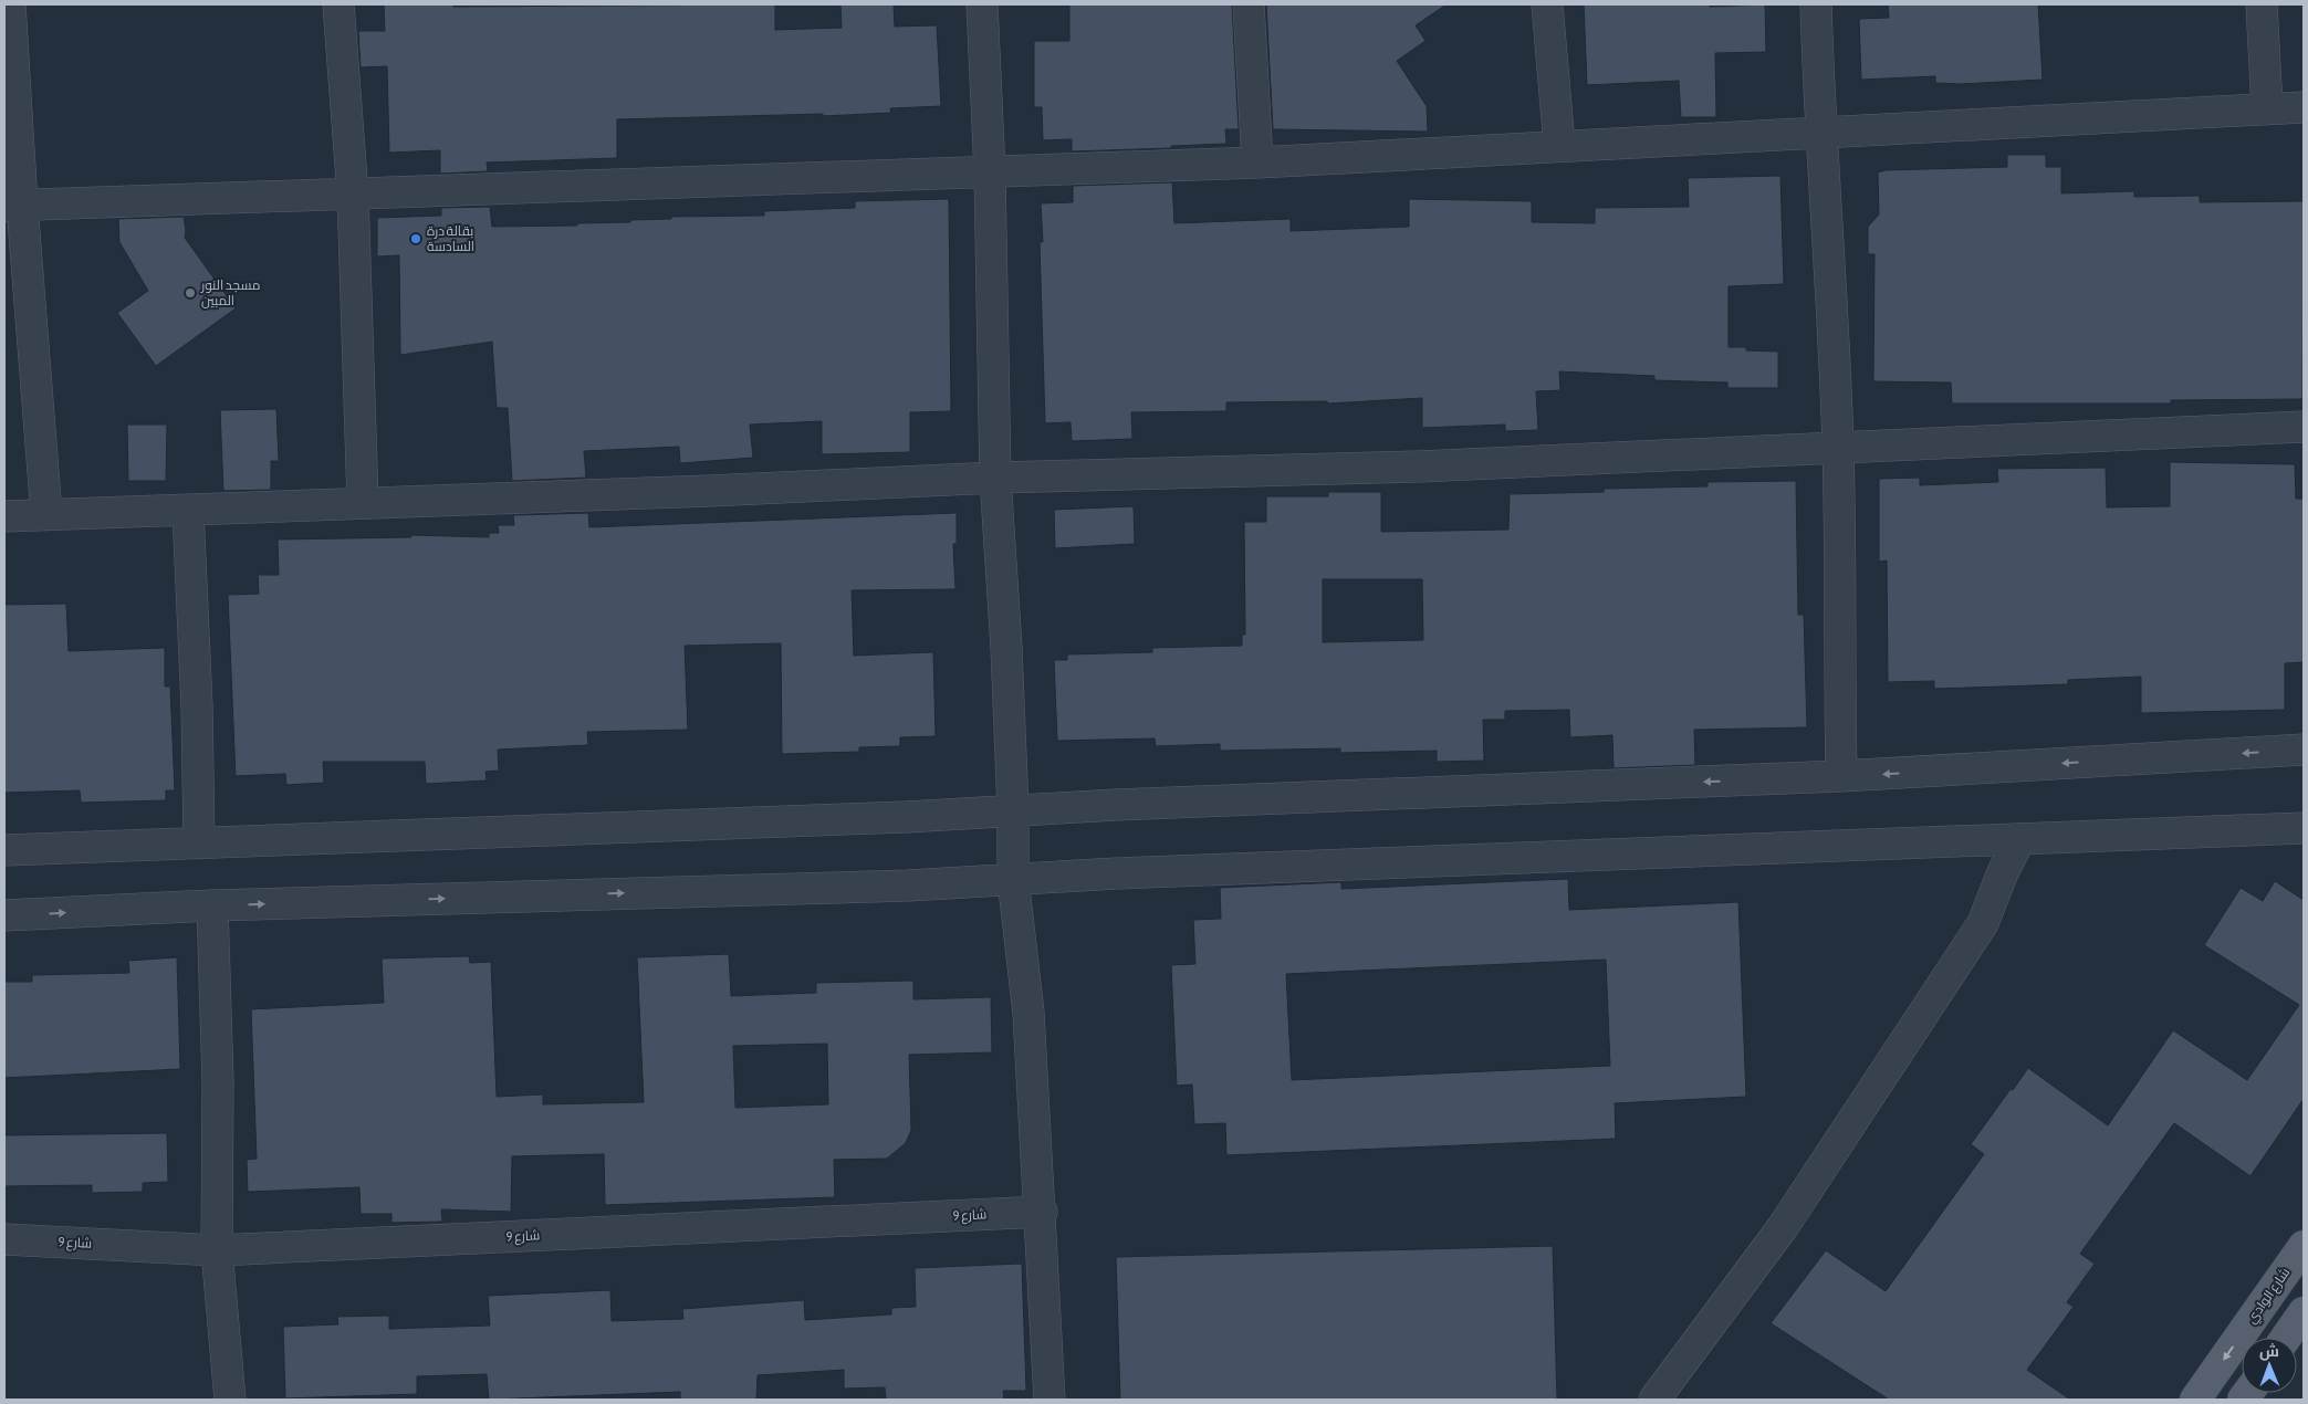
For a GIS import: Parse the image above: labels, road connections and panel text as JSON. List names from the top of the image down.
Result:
{
  "streets": {
    "main road": ["شارع الوادي"],
    "street": ["شارع 9"]
  },
  "one_way": ["شارع الوادي"],
  "places": ["بقالة درة السادسة", "مسجد النور المبين"],
  "north": "top"
}
